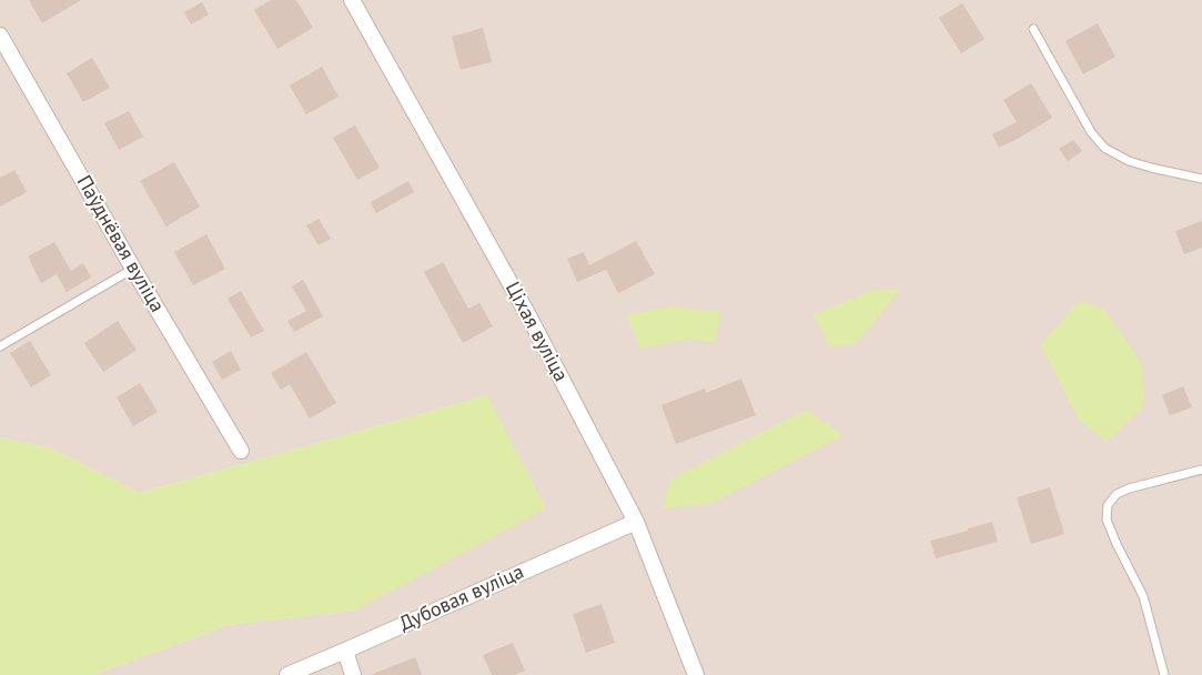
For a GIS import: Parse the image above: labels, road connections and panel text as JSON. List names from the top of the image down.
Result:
{
  "streets": {
    "street": ["Паўднёвая вуліца", "Ціхая вуліца", "Дубовая вуліца"]
  },
  "crossings": [
    ["Ціхая вуліца", "Дубовая вуліца"]
  ]
}
